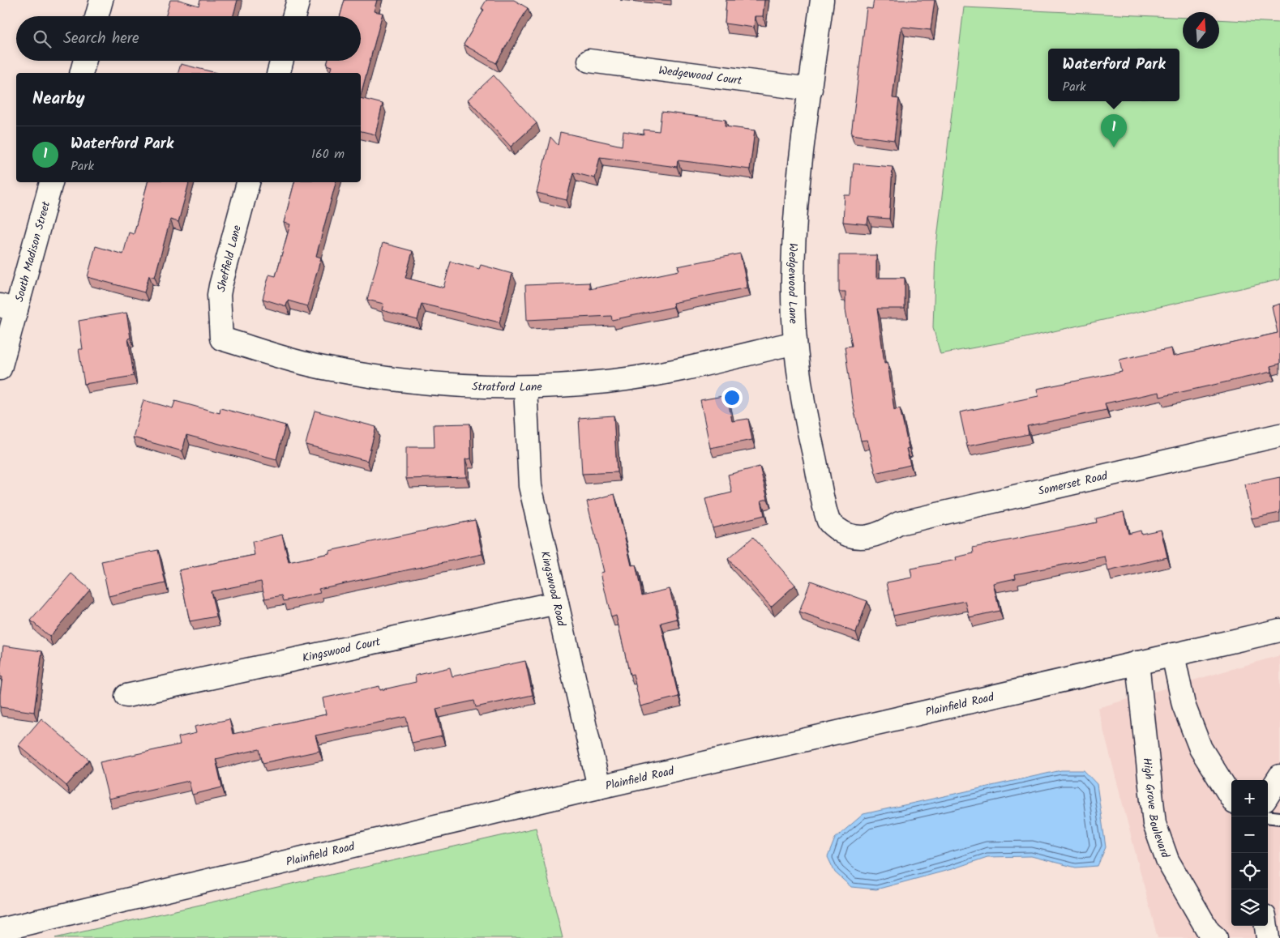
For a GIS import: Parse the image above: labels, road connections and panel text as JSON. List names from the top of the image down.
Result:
{
  "streets": {
    "street": [
      "Wedgewood Court",
      "South Madison Street",
      "Sheffield Lane",
      "Wedgewood Lane",
      "Stratford Lane",
      "Somerset Road",
      "Kingswood Road",
      "Kingswood Court",
      "Plainfield Road",
      "High Grove Boulevard"
    ]
  },
  "crossings": [
    ["Wedgewood Court", "Wedgewood Lane"],
    ["Sheffield Lane", "Stratford Lane"],
    ["Wedgewood Lane", "Stratford Lane"],
    ["Wedgewood Lane", "Somerset Road"],
    ["Stratford Lane", "Kingswood Road"],
    ["Kingswood Road", "Kingswood Court"],
    ["Kingswood Road", "Plainfield Road"],
    ["Plainfield Road", "High Grove Boulevard"]
  ],
  "north": "top",
  "page": {
    "search": "Search here",
    "popup": ["Waterford Park", "Park"],
    "heading": "Nearby",
    "pins": "1",
    "list": [
      {
        "mark": "1",
        "name": "Waterford Park",
        "note": "Park",
        "value": "160 m"
      }
    ],
    "map_buttons": ["+", "−"]
  }
}
